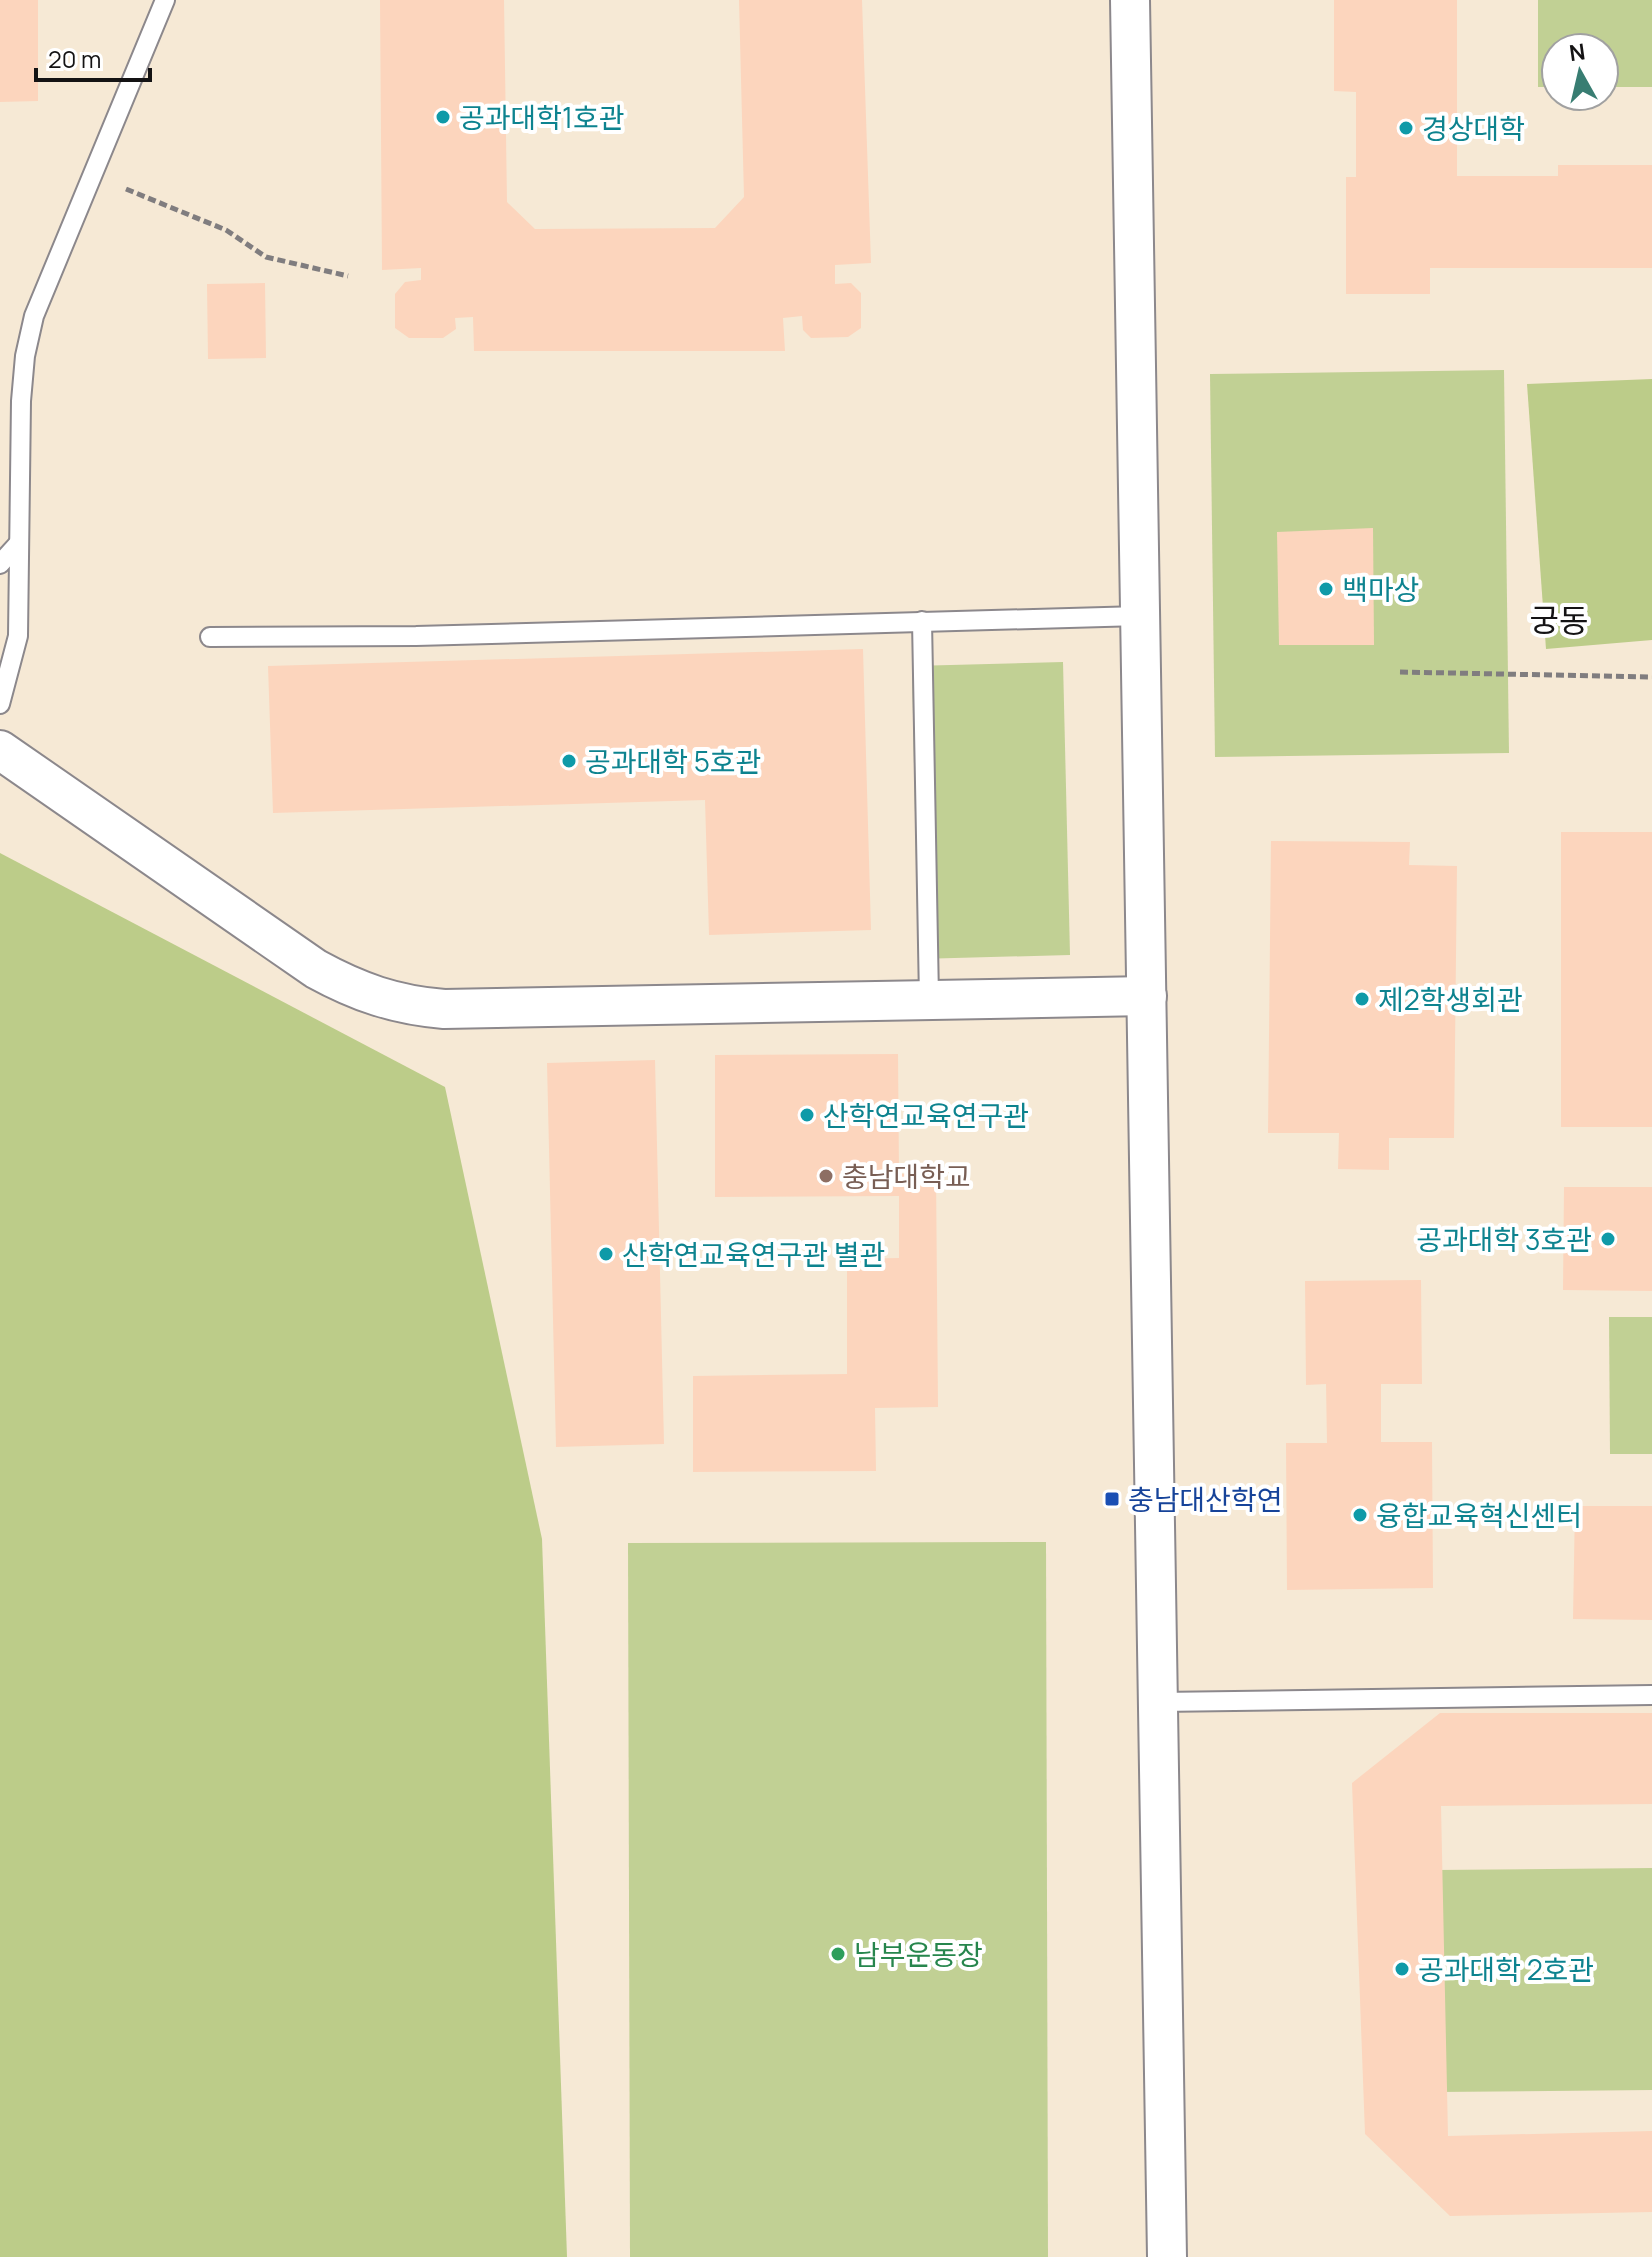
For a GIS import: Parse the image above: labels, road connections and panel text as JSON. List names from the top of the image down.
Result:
{
  "districts": ["궁동"],
  "places": {
    "other": [
      "공과대학1호관",
      "경상대학",
      "백마상",
      "공과대학 5호관",
      "제2학생회관",
      "산학연교육연구관",
      "충남대학교",
      "공과대학 3호관",
      "산학연교육연구관 별관",
      "융합교육혁신센터",
      "남부운동장",
      "공과대학 2호관"
    ],
    "transit": ["충남대산학연"]
  },
  "scale_bar": "20 m",
  "north": "top"
}
